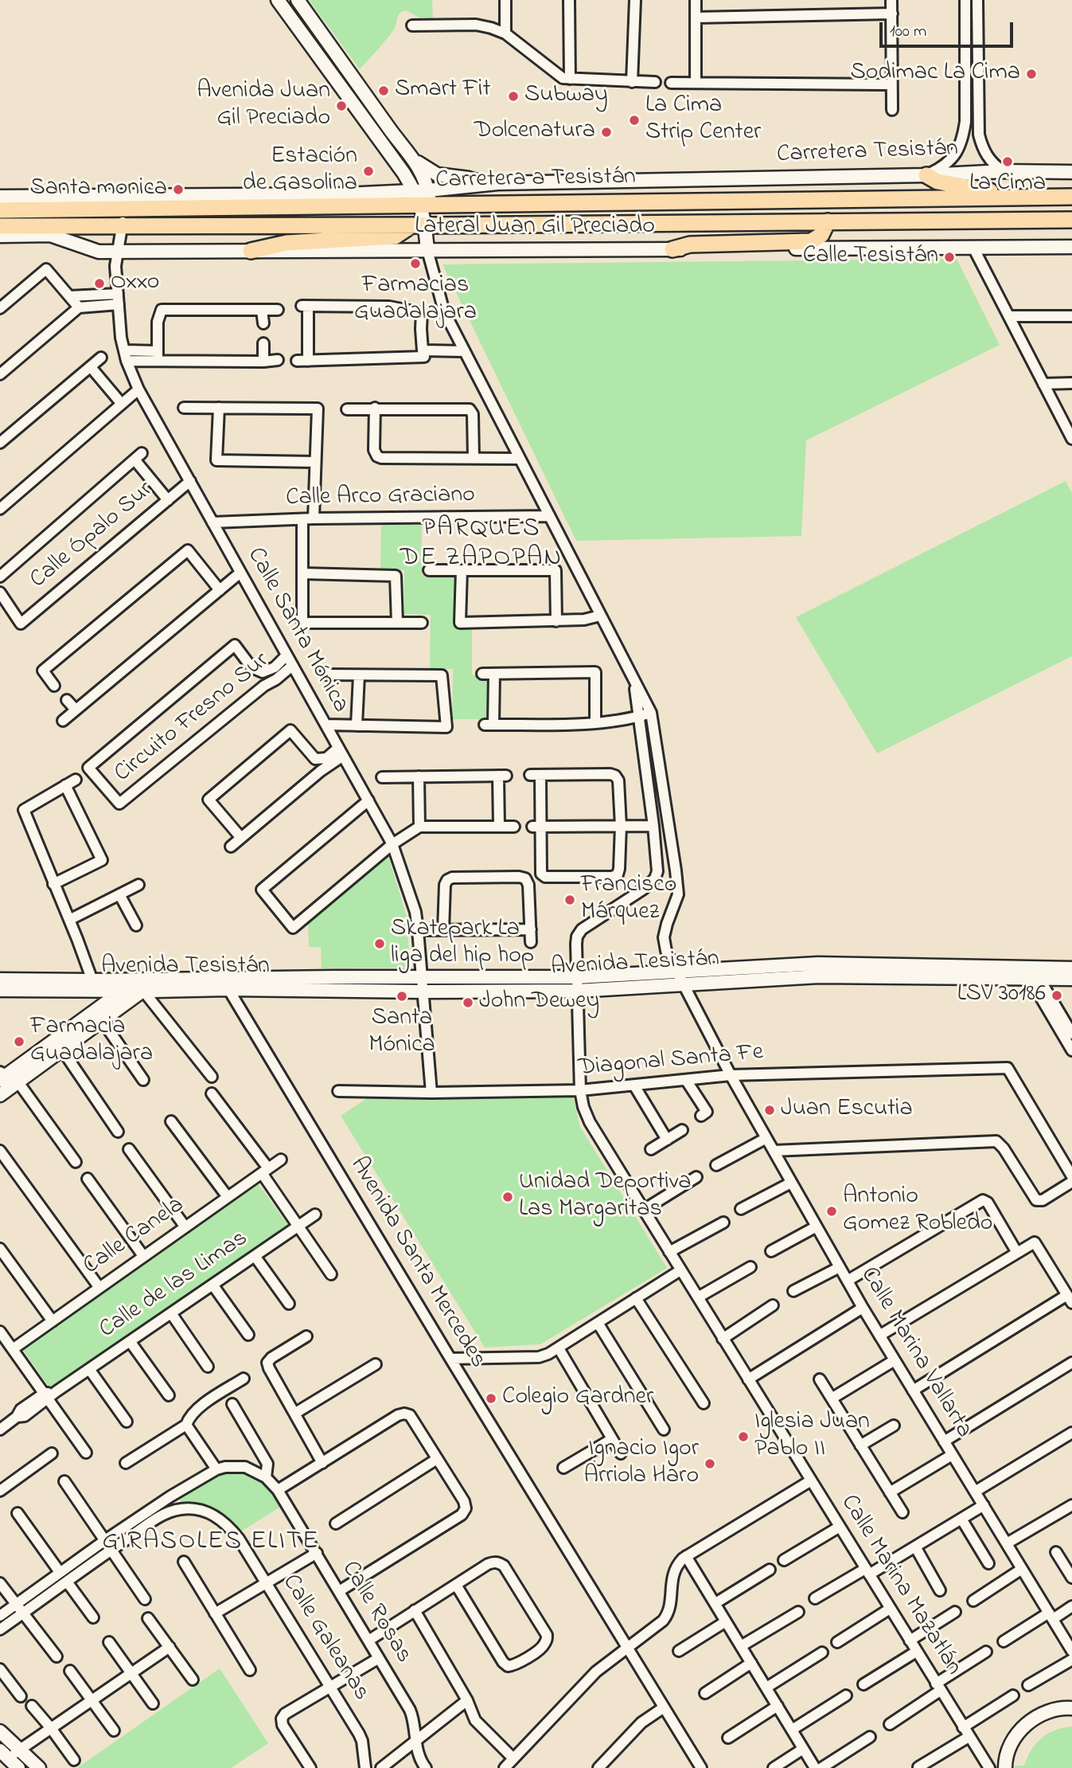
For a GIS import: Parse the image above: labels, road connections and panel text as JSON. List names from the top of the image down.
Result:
{
  "streets": {
    "main road": ["Carretera a Tesistán"],
    "street": [
      "Carretera Tesistán",
      "Lateral Juan Gil Preciado",
      "Calle Arco Graciano",
      "Calle Ópalo Sur",
      "Calle Santa Mónica",
      "Circuito Fresno Sur",
      "Avenida Tesistán",
      "Diagonal Santa Fe",
      "Calle Canela",
      "Avenida Santa Mercedes",
      "Calle de las Limas",
      "Calle Marina Vallarta",
      "Calle Marina Mazatlán",
      "Calle Rosas",
      "Calle Galeanas"
    ]
  },
  "crossings": [
    ["Carretera Tesistán", "Lateral Juan Gil Preciado"],
    ["Carretera a Tesistán", "Lateral Juan Gil Preciado"],
    ["Carretera a Tesistán", "Calle Santa Mónica"],
    ["Lateral Juan Gil Preciado", "Calle Santa Mónica"],
    ["Lateral Juan Gil Preciado", "Calle Marina Vallarta"],
    ["Calle Arco Graciano", "Calle Santa Mónica"],
    ["Calle Arco Graciano", "Calle Marina Vallarta"],
    ["Calle Ópalo Sur", "Calle Santa Mónica"],
    ["Calle Santa Mónica", "Circuito Fresno Sur"],
    ["Calle Santa Mónica", "Avenida Tesistán"],
    ["Calle Santa Mónica", "Diagonal Santa Fe"],
    ["Avenida Tesistán", "Avenida Santa Mercedes"],
    ["Avenida Tesistán", "Calle Marina Vallarta"],
    ["Avenida Tesistán", "Calle Marina Mazatlán"],
    ["Diagonal Santa Fe", "Calle Marina Vallarta"],
    ["Diagonal Santa Fe", "Calle Marina Mazatlán"]
  ],
  "districts": ["PARQUES DE ZAPOPAN", "GIRASOLES ELITE"],
  "places": [
    "Sodimac La Cima",
    "Smart Fit",
    "Subway",
    "Avenida Juan Gil Preciado",
    "La Cima Strip Center",
    "Dolcenatura",
    "La Cima",
    "Estación de Gasolina",
    "Santa monica",
    "Calle Tesistán",
    "Farmacias Guadalajara",
    "Oxxo",
    "Francisco Márquez",
    "Skatepark La liga del hip hop",
    "LSV 30186",
    "Santa Mónica",
    "John Dewey",
    "Farmacia Guadalajara",
    "Juan Escutia",
    "Unidad Deportiva Las Margaritas",
    "Antonio Gomez Robledo",
    "Colegio Gardner",
    "Iglesia Juan Pablo II",
    "Ignacio Igor Arriola Haro"
  ],
  "scale_bar": "100 m"
}
